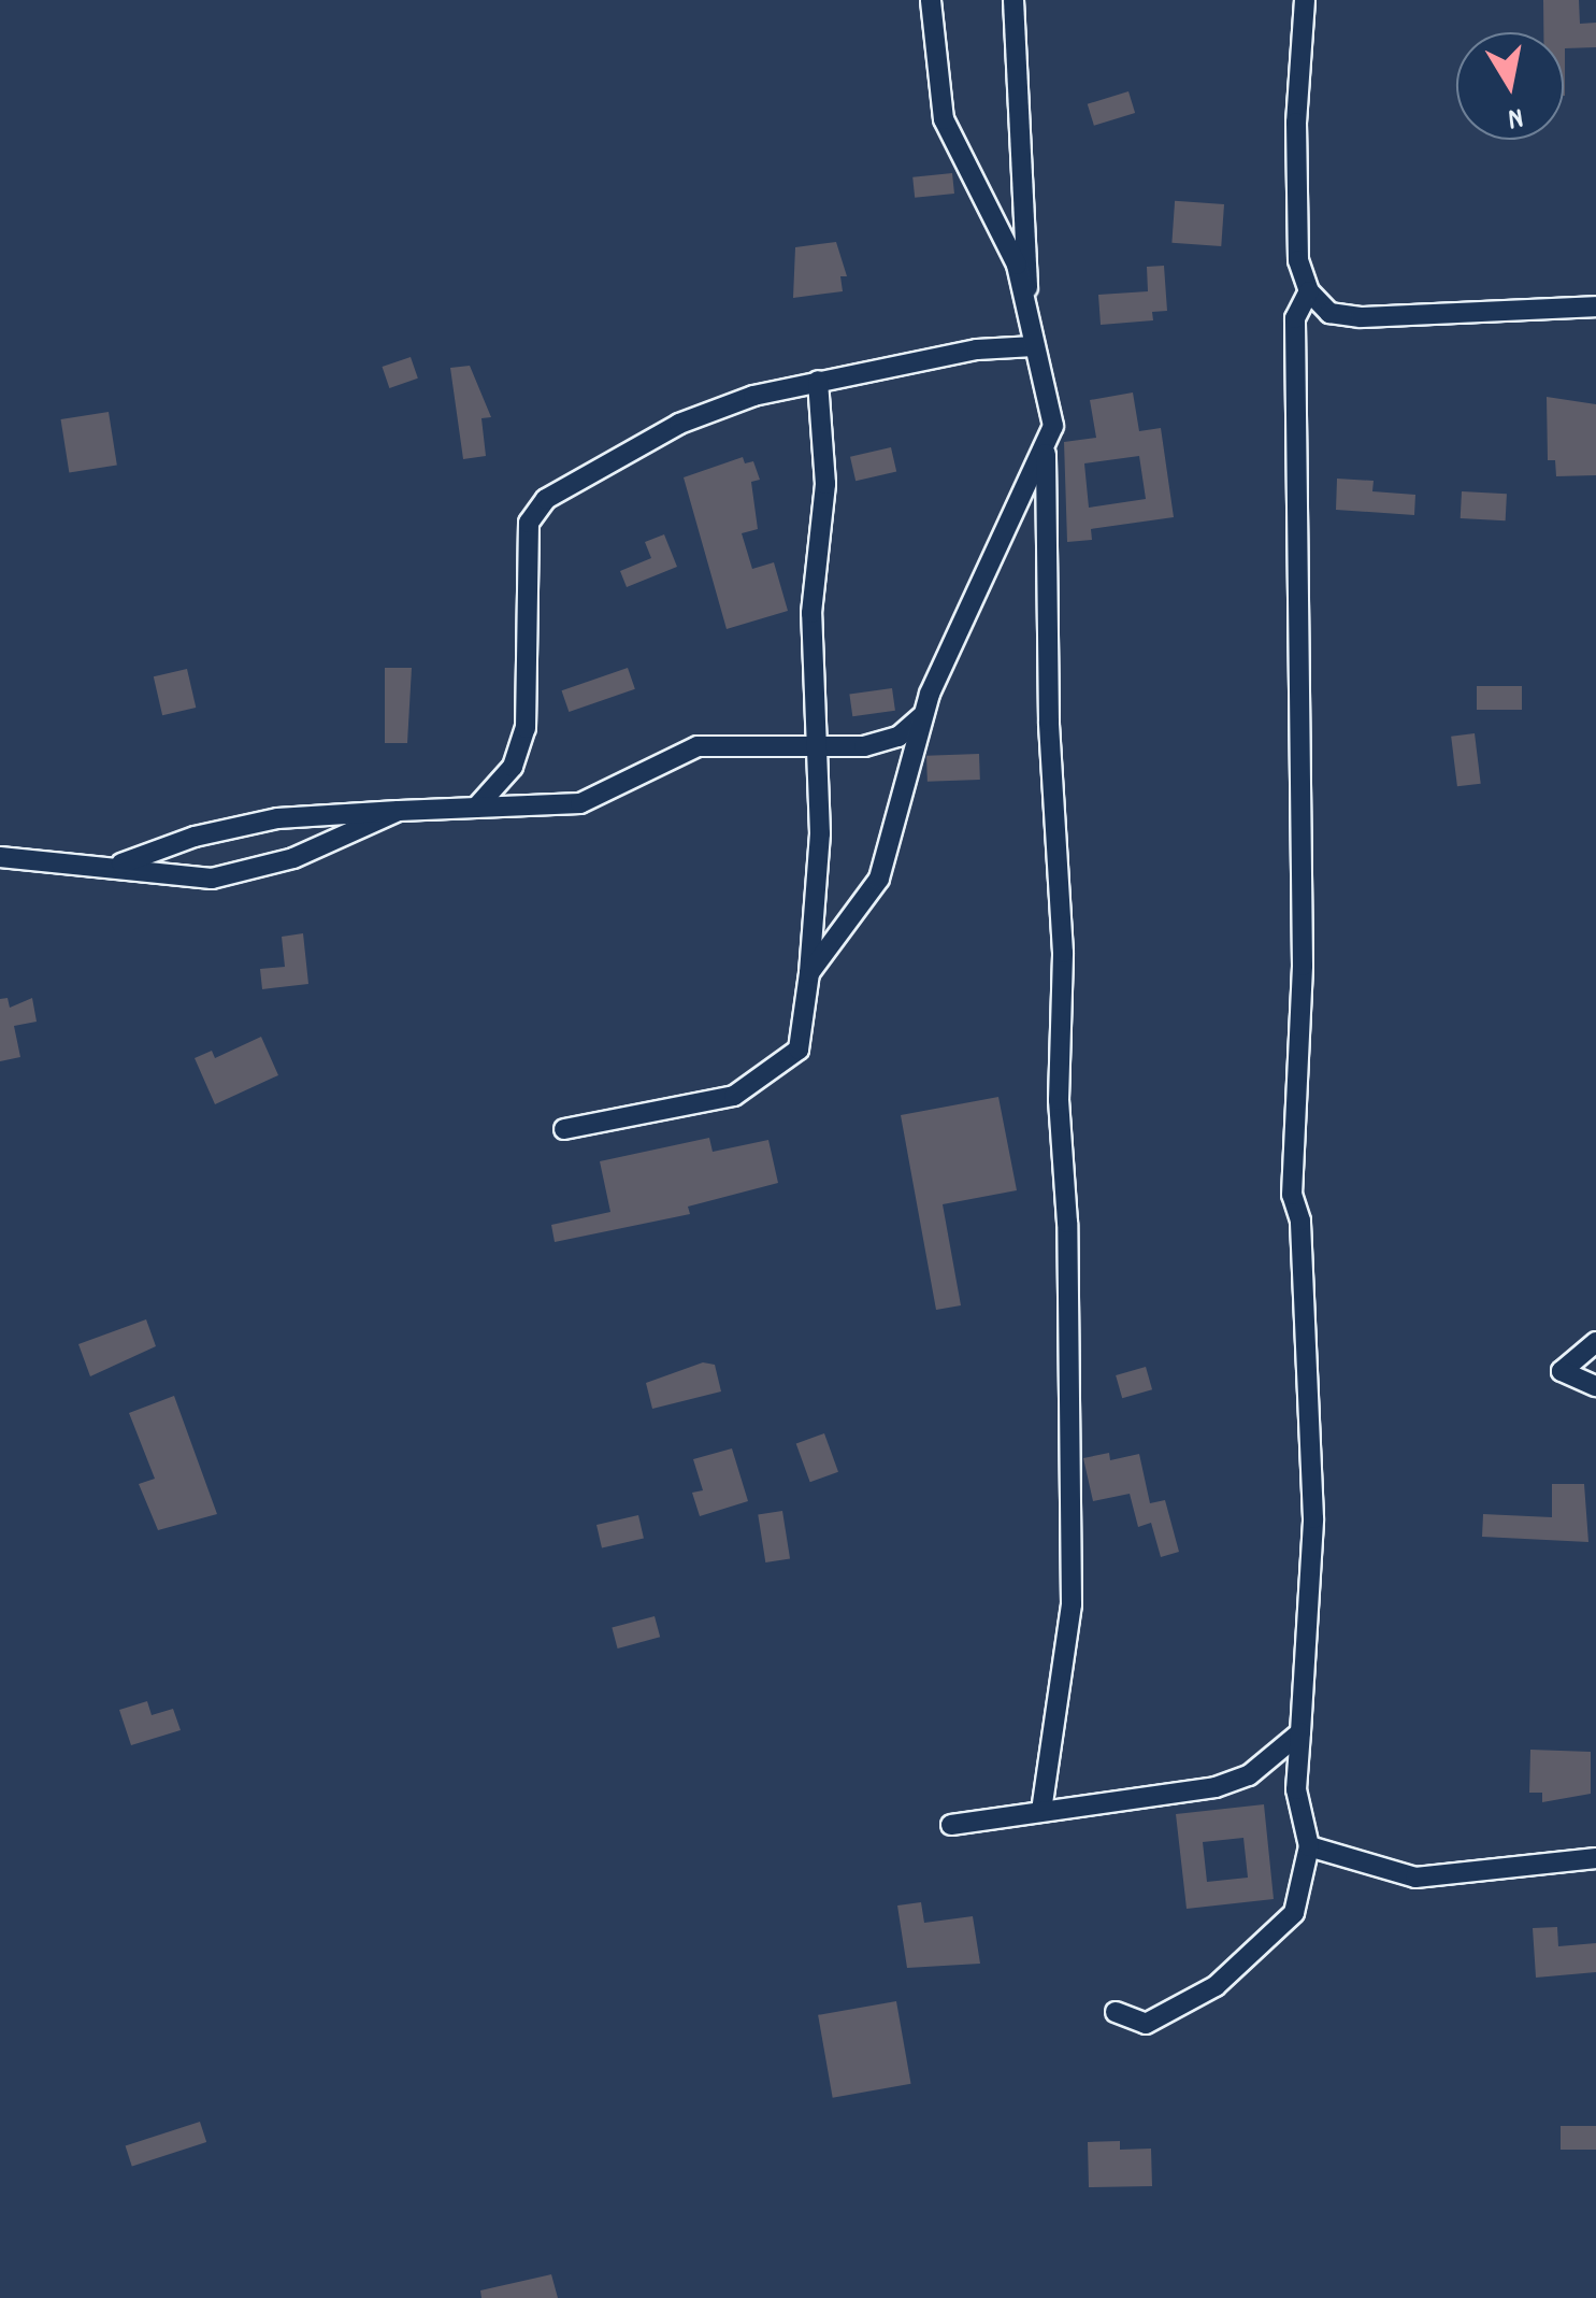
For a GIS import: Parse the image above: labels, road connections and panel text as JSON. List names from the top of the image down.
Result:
{
  "north": "bottom"
}
